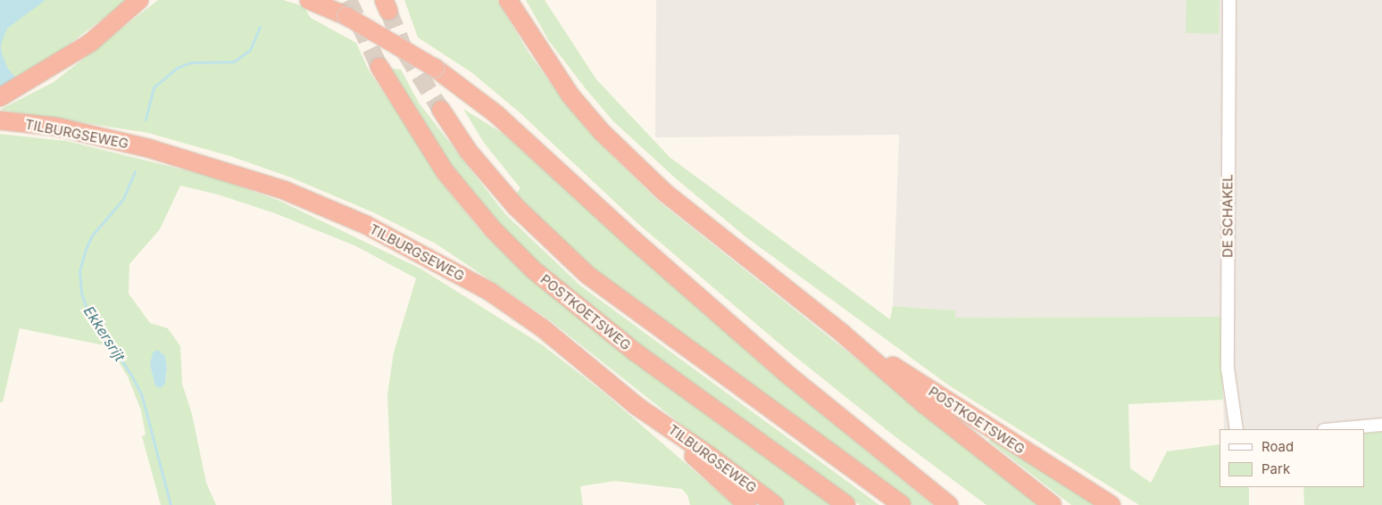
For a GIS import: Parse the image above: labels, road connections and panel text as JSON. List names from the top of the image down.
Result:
{
  "streets": {
    "highway": ["TILBURGSEWEG", "POSTKOETSWEG"],
    "street": ["DE SCHAKEL"]
  },
  "water": ["Ekkersrijt"],
  "legend": ["Road", "Park"]
}
